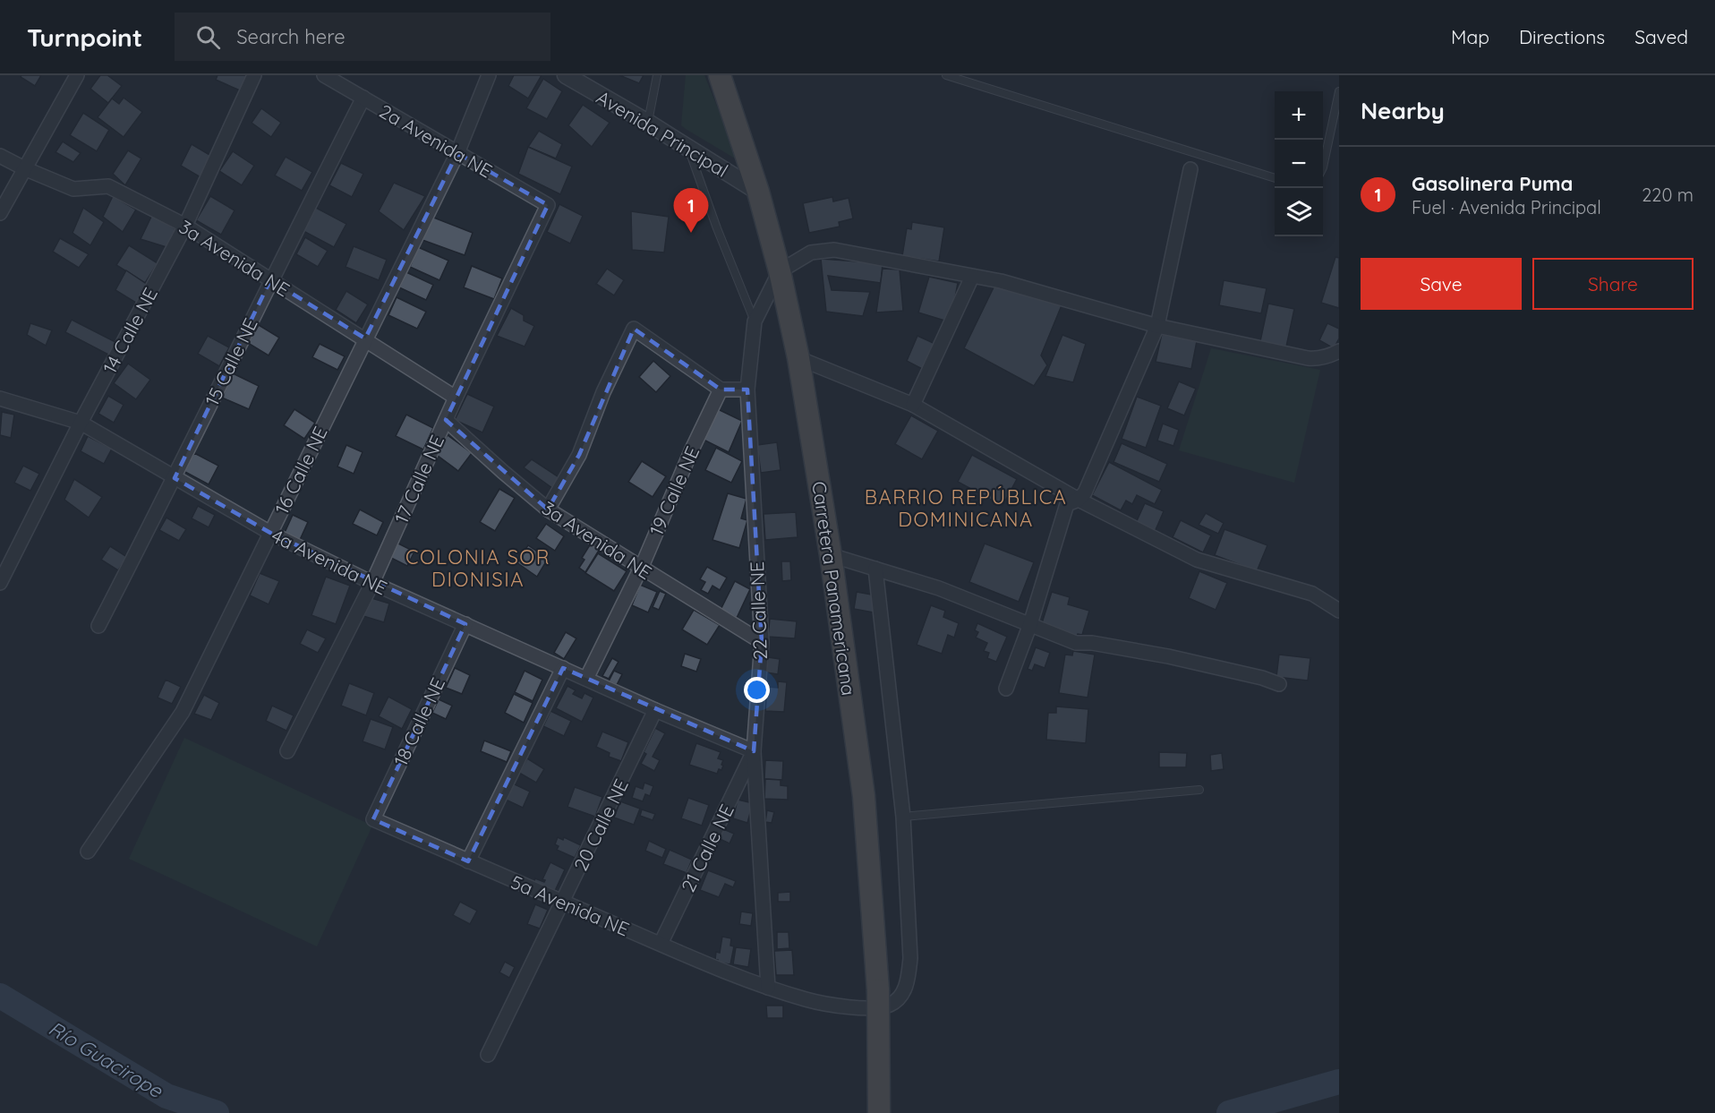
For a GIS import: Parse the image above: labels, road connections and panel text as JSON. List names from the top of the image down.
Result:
{
  "streets": {
    "highway": ["Carretera Panamericana"],
    "street": [
      "Avenida Principal",
      "2a Avenida NE",
      "3a Avenida NE",
      "14 Calle NE",
      "15 Calle NE",
      "16 Calle NE",
      "17 Calle NE",
      "19 Calle NE",
      "4a Avenida NE",
      "22 Calle NE",
      "18 Calle NE",
      "20 Calle NE",
      "21 Calle NE",
      "5a Avenida NE"
    ]
  },
  "crossings": [
    ["Avenida Principal", "Carretera Panamericana"],
    ["2a Avenida NE", "15 Calle NE"],
    ["2a Avenida NE", "16 Calle NE"],
    ["2a Avenida NE", "17 Calle NE"],
    ["3a Avenida NE", "14 Calle NE"],
    ["3a Avenida NE", "15 Calle NE"],
    ["3a Avenida NE", "16 Calle NE"],
    ["3a Avenida NE", "17 Calle NE"],
    ["3a Avenida NE", "19 Calle NE"],
    ["3a Avenida NE", "22 Calle NE"],
    ["14 Calle NE", "4a Avenida NE"],
    ["15 Calle NE", "4a Avenida NE"],
    ["16 Calle NE", "4a Avenida NE"],
    ["17 Calle NE", "4a Avenida NE"],
    ["19 Calle NE", "4a Avenida NE"],
    ["4a Avenida NE", "22 Calle NE"],
    ["4a Avenida NE", "18 Calle NE"],
    ["4a Avenida NE", "20 Calle NE"],
    ["4a Avenida NE", "21 Calle NE"],
    ["Carretera Panamericana", "22 Calle NE"],
    ["22 Calle NE", "21 Calle NE"],
    ["22 Calle NE", "5a Avenida NE"],
    ["18 Calle NE", "5a Avenida NE"],
    ["20 Calle NE", "5a Avenida NE"],
    ["21 Calle NE", "5a Avenida NE"]
  ],
  "districts": ["BARRIO REPÚBLICA DOMINICANA", "COLONIA SOR DIONISIA"],
  "water": ["Río Guacirope"],
  "page": {
    "header": "Turnpoint",
    "search": "Search here",
    "nav": ["Map", "Directions", "Saved"],
    "heading": "Nearby",
    "map_buttons": ["+", "−"],
    "list": [
      {
        "mark": "1",
        "name": "Gasolinera Puma",
        "note": "Fuel · Avenida Principal",
        "value": "220 m"
      }
    ],
    "pins": "1",
    "buttons": ["Save", "Share"]
  }
}
